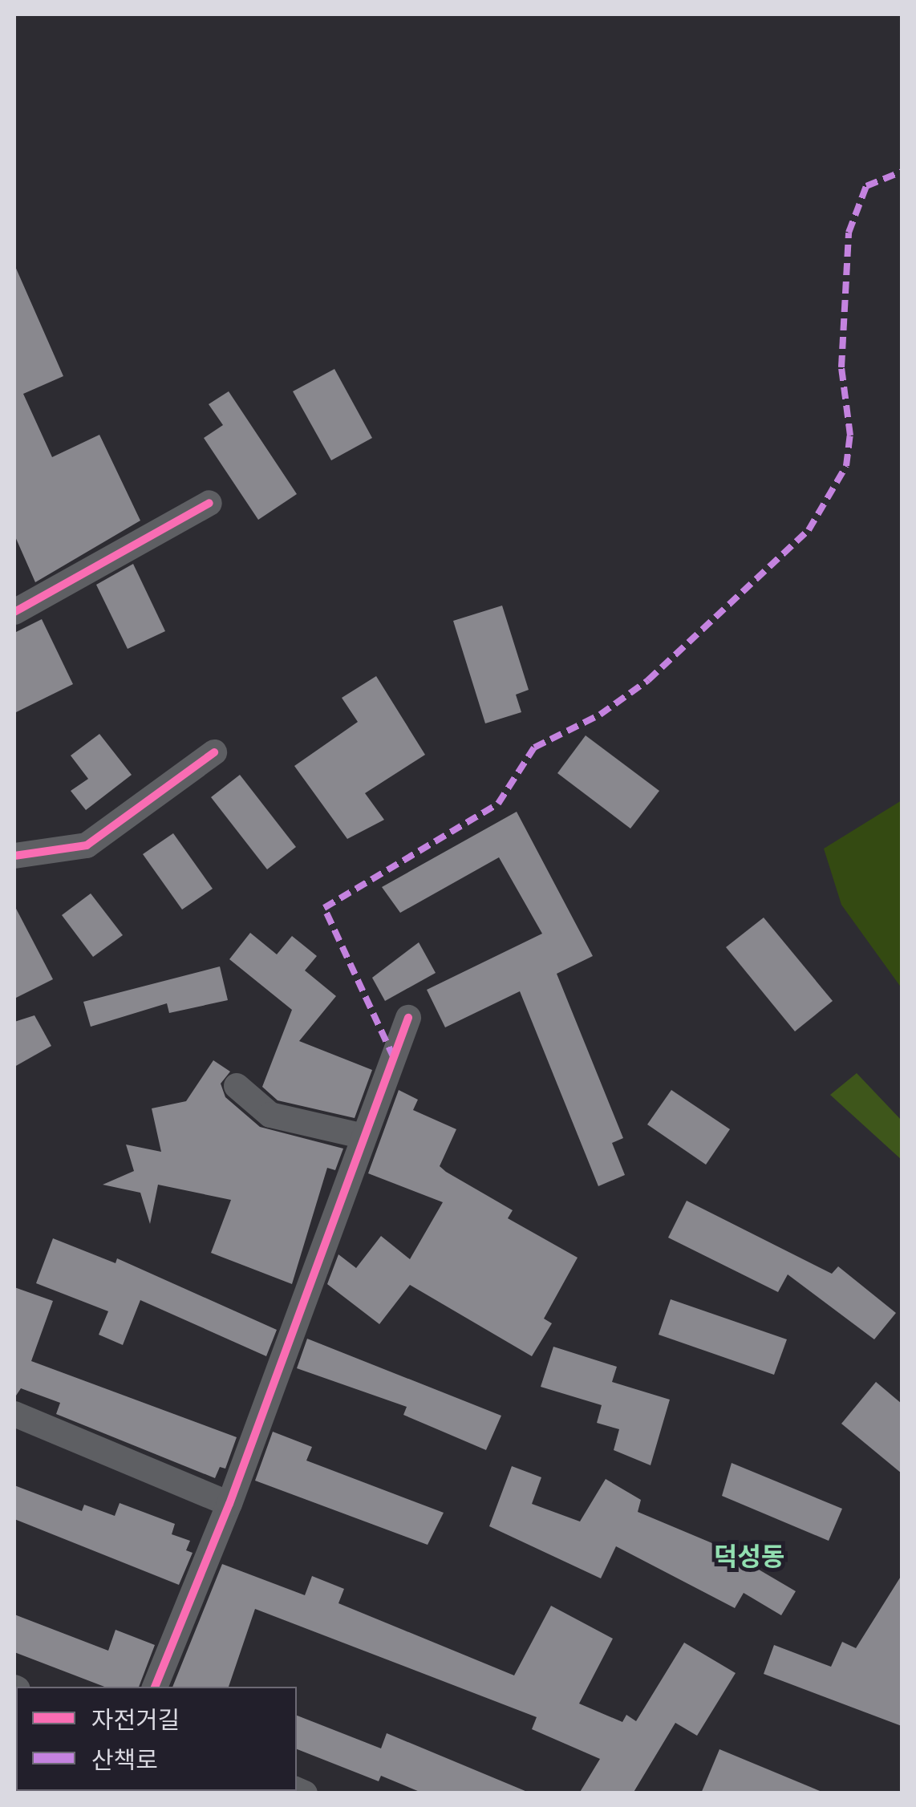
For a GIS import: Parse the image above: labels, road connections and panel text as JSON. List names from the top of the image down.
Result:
{
  "districts": ["덕성동"],
  "legend": ["자전거길", "산책로"]
}
